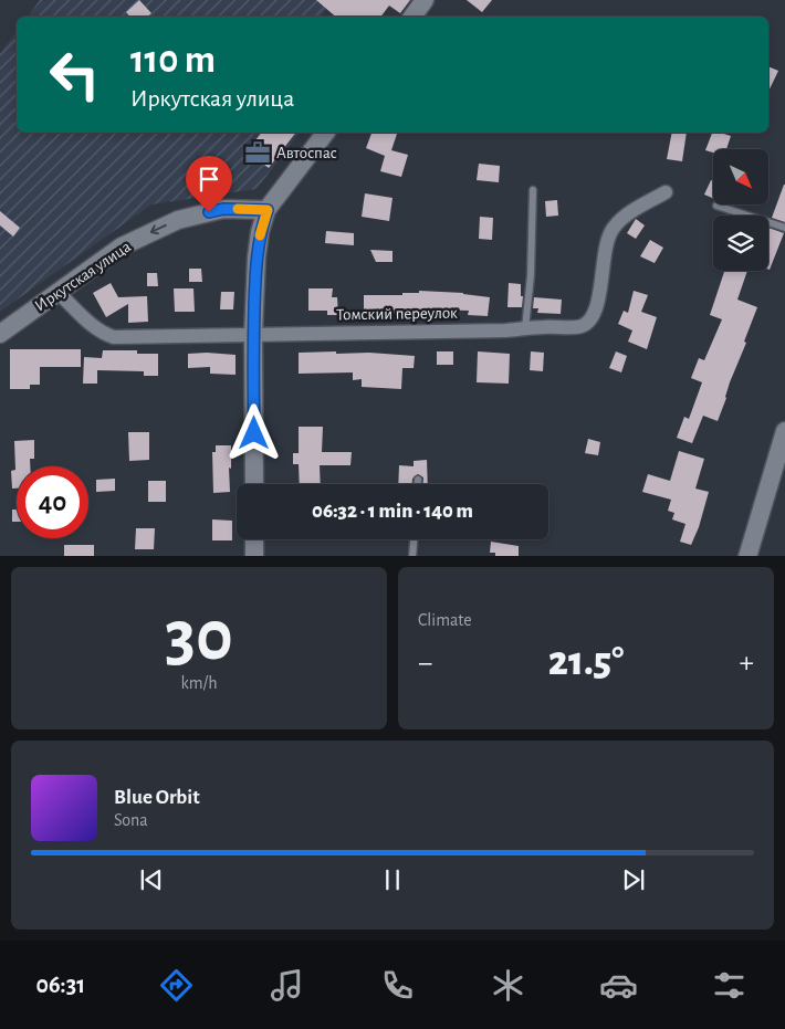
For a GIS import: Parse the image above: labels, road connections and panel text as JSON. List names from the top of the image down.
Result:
{
  "streets": {
    "street": ["Иркутская улица", "Томский переулок"]
  },
  "crossings": [
    ["Иркутская улица", "Томский переулок"]
  ],
  "one_way": ["Иркутская улица"],
  "places": {
    "office": ["Автоспас"]
  },
  "north": "bottom right",
  "page": {
    "turn": ["110 m", "Иркутская улица"],
    "limit": "40",
    "trip": "06:32 · 1 min · 140 m",
    "tile": [
      ["30", "km/h"],
      "Climate"
    ],
    "heat": ["−", "21.5°", "+"],
    "song": ["Blue Orbit", "Sona"],
    "tabs": "06:31"
  }
}
